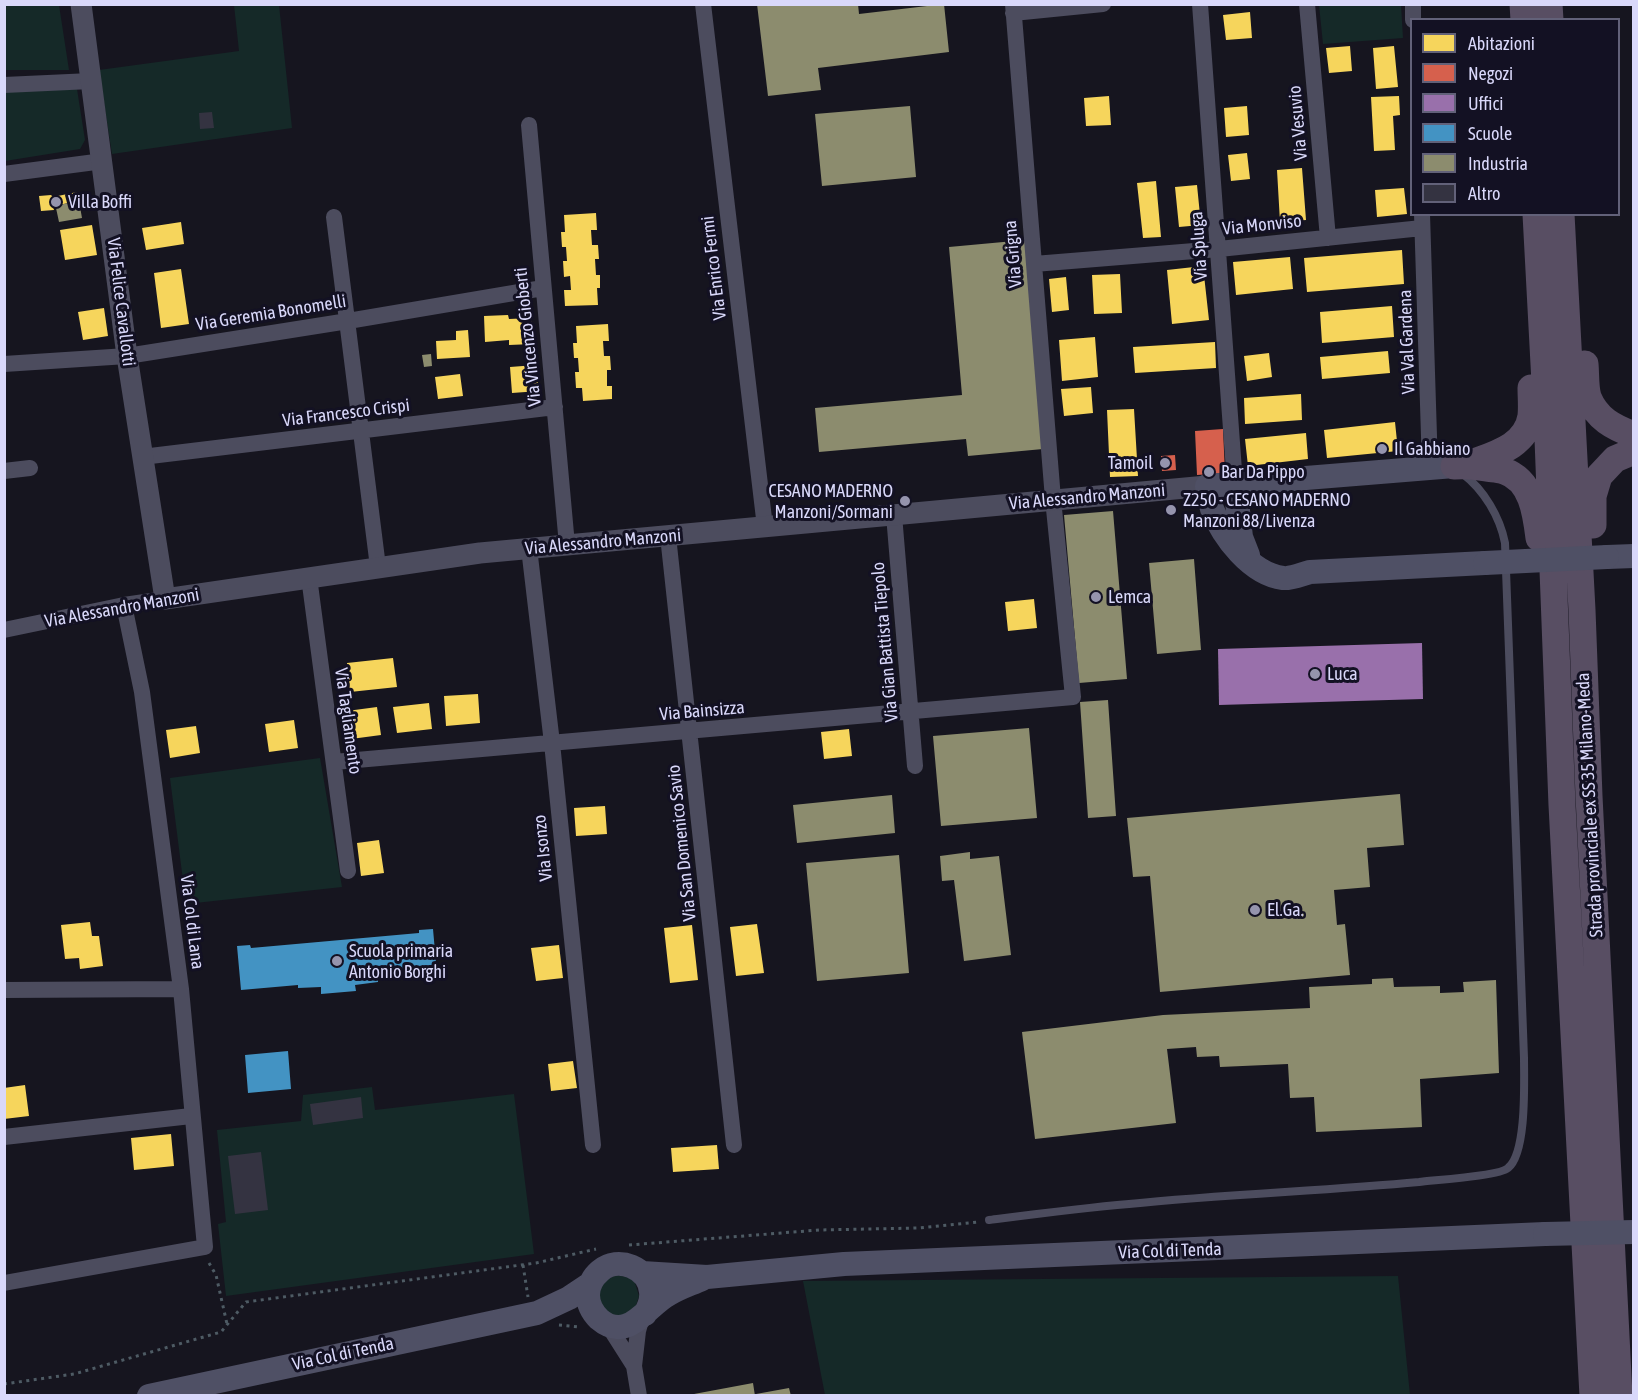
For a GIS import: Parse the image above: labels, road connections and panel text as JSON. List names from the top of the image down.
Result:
{
  "streets": {
    "highway": ["Strada provinciale ex SS 35 Milano-Meda"],
    "main road": ["Via Alessandro Manzoni", "Via Col di Tenda"],
    "street": [
      "Via Vesuvio",
      "Via Monviso",
      "Via Spluga",
      "Via Grigna",
      "Via Enrico Fermi",
      "Via Felice Cavallotti",
      "Via Geremia Bonomelli",
      "Via Vincenzo Gioberti",
      "Via Val Gardena",
      "Via Francesco Crispi",
      "Via Gian Battista Tiepolo",
      "Via Bainsizza",
      "Via Tagliamento",
      "Via San Domenico Savio",
      "Via Isonzo",
      "Via Col di Lana"
    ]
  },
  "crossings": [
    ["Via Vesuvio", "Via Monviso"],
    ["Via Monviso", "Via Spluga"],
    ["Via Monviso", "Via Grigna"],
    ["Via Monviso", "Via Val Gardena"],
    ["Via Spluga", "Via Alessandro Manzoni"],
    ["Via Grigna", "Via Alessandro Manzoni"],
    ["Via Grigna", "Via Bainsizza"],
    ["Via Enrico Fermi", "Via Alessandro Manzoni"],
    ["Via Felice Cavallotti", "Via Geremia Bonomelli"],
    ["Via Felice Cavallotti", "Via Francesco Crispi"],
    ["Via Felice Cavallotti", "Via Alessandro Manzoni"],
    ["Via Geremia Bonomelli", "Via Vincenzo Gioberti"],
    ["Via Vincenzo Gioberti", "Via Francesco Crispi"],
    ["Via Vincenzo Gioberti", "Via Alessandro Manzoni"],
    ["Via Val Gardena", "Via Alessandro Manzoni"],
    ["Via Alessandro Manzoni", "Via Gian Battista Tiepolo"],
    ["Via Alessandro Manzoni", "Via Tagliamento"],
    ["Via Alessandro Manzoni", "Via San Domenico Savio"],
    ["Via Alessandro Manzoni", "Via Isonzo"],
    ["Via Alessandro Manzoni", "Via Col di Lana"],
    ["Via Gian Battista Tiepolo", "Via Bainsizza"],
    ["Via Bainsizza", "Via Tagliamento"],
    ["Via Bainsizza", "Via San Domenico Savio"],
    ["Via Bainsizza", "Via Isonzo"]
  ],
  "places": [
    "Villa Boffi",
    "Il Gabbiano",
    "Tamoil",
    "Bar Da Pippo",
    "CESANO MADERNO Manzoni/Sormani",
    "Z250 - CESANO MADERNO Manzoni 88/Livenza",
    "Lemca",
    "Luca",
    "El.Ga.",
    "Scuola primaria Antonio Borghi"
  ],
  "legend": [
    "Abitazioni",
    "Negozi",
    "Uffici",
    "Scuole",
    "Industria",
    "Altro"
  ]
}
